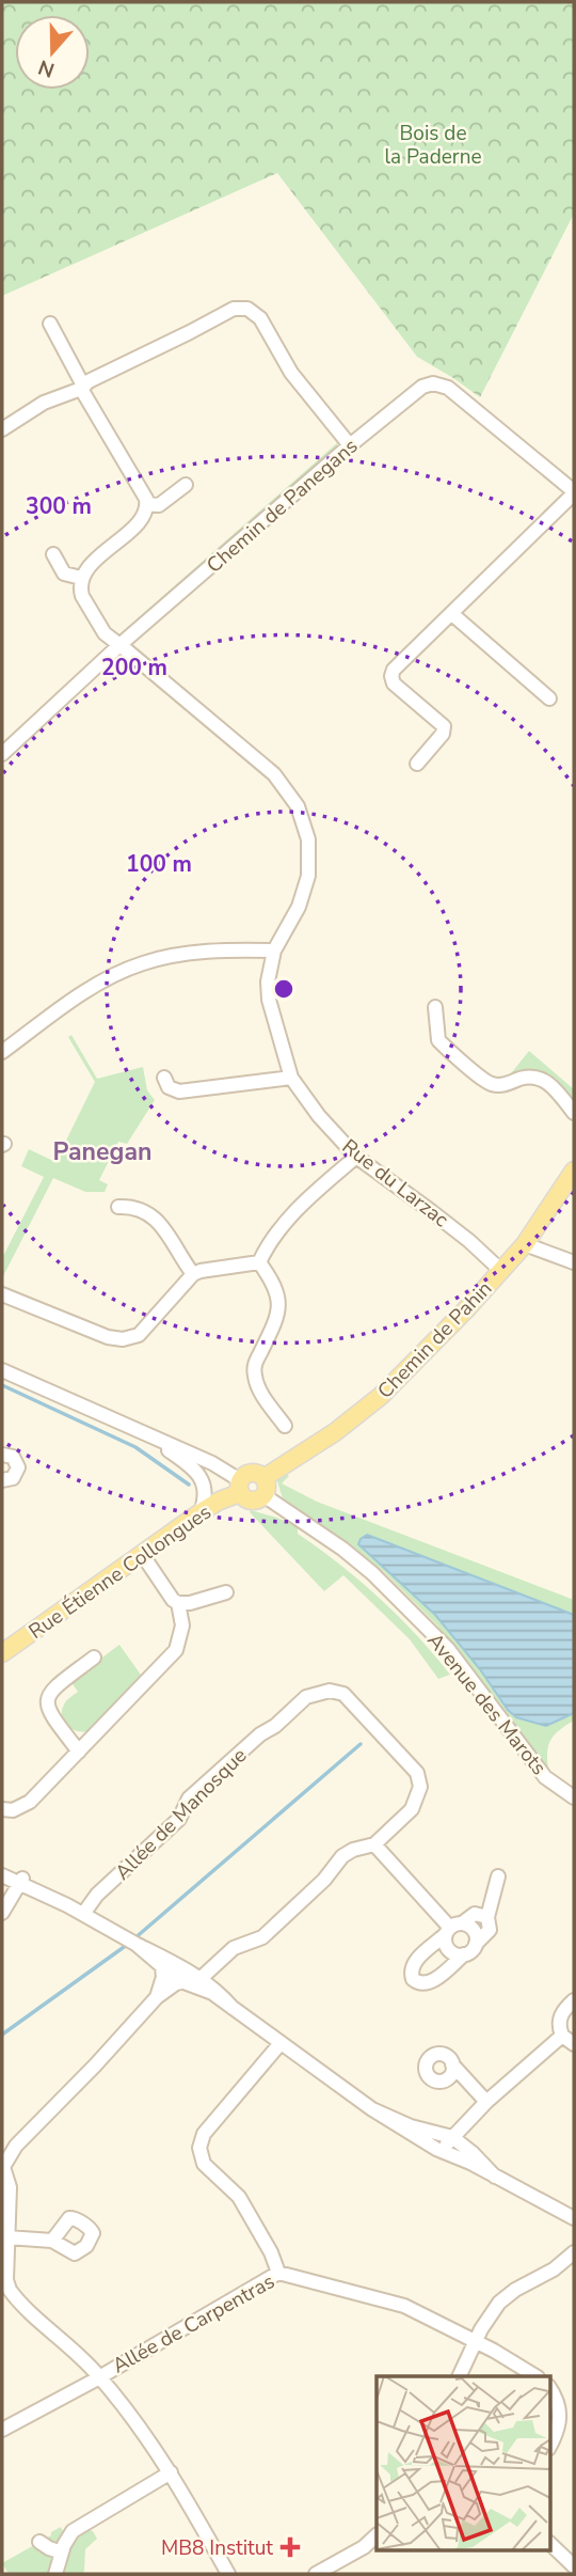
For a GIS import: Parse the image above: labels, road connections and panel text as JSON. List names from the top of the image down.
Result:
{
  "streets": {
    "main road": ["Chemin de Pahin", "Rue Étienne Collongues"],
    "street": [
      "Chemin de Panegans",
      "Rue du Larzac",
      "Avenue des Marots",
      "Allée de Manosque",
      "Allée de Carpentras"
    ]
  },
  "crossings": [
    ["Chemin de Panegans", "Rue du Larzac"],
    ["Rue du Larzac", "Chemin de Pahin"],
    ["Chemin de Pahin", "Rue Étienne Collongues"],
    ["Chemin de Pahin", "Avenue des Marots"],
    ["Rue Étienne Collongues", "Avenue des Marots"]
  ],
  "districts": ["Panegan"],
  "parks": ["Bois de la Paderne"],
  "places": {
    "health": ["MB8 Institut"]
  },
  "north": "bottom",
  "rings": ["300 m", "200 m", "100 m"]
}
